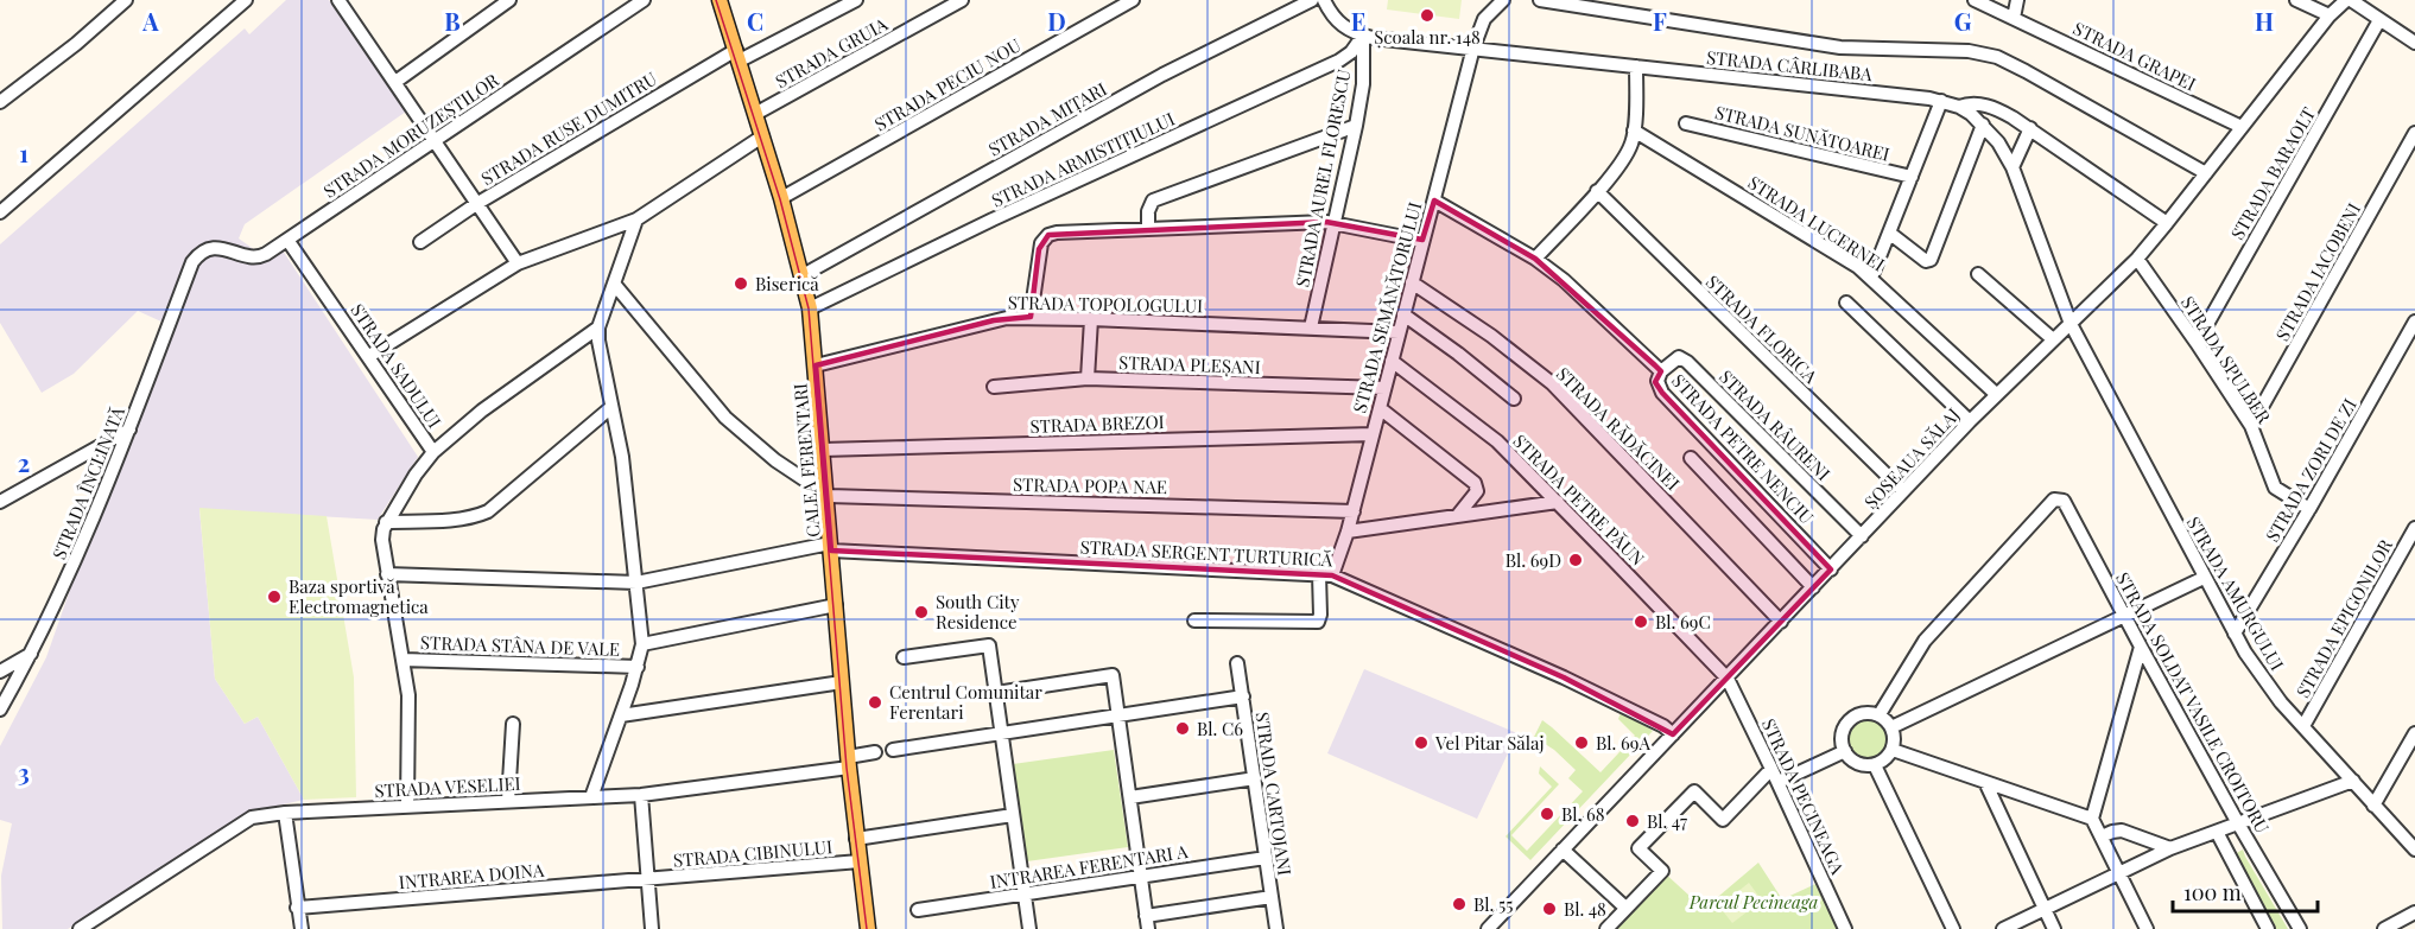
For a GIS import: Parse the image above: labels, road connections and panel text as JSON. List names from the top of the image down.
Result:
{
  "streets": {
    "main road": ["CALEA FERENTARI"],
    "street": [
      "STRADA GRUIA",
      "STRADA GRAPEI",
      "STRADA CÂRLIBABA",
      "STRADA PECIU NOU",
      "STRADA MIȚARI",
      "STRADA RUSE DUMITRU",
      "STRADA SUNĂTOAREI",
      "STRADA MORUZEȘTILOR",
      "STRADA ARMISTIȚIULUI",
      "STRADA BARAOLT",
      "STRADA AUREL FLORESCU",
      "STRADA LUCERNEI",
      "STRADA IACOBENI",
      "STRADA TOPOLOGULUI",
      "STRADA SEMĂNĂTORULUI",
      "STRADA FLORICA",
      "STRADA SPULBER",
      "STRADA PLEȘANI",
      "STRADA SADULUI",
      "STRADA BREZOI",
      "STRADA RÂURENI",
      "STRADA RĂDĂCINEI",
      "STRADA PETRE NENCIU",
      "ȘOSEAUA SĂLAJ",
      "STRADA ZORI DE ZI",
      "STRADA ÎNCLINATĂ",
      "STRADA POPA NAE",
      "STRADA PETRE PĂUN",
      "STRADA SERGENT TURTURICĂ",
      "STRADA AMURGULUI",
      "STRADA EPIGONILOR",
      "STRADA STÂNA DE VALE",
      "STRADA SOLDAT VASILE CROITORU",
      "STRADA VESELIEI",
      "STRADA CARTOJANI",
      "STRADA PECINEAGA",
      "STRADA CIBINULUI",
      "INTRAREA FERENTARI A",
      "INTRAREA DOINA"
    ]
  },
  "crossings": [
    ["STRADA GRUIA", "CALEA FERENTARI"],
    ["STRADA GRAPEI", "ȘOSEAUA SĂLAJ"],
    ["STRADA CÂRLIBABA", "STRADA ARMISTIȚIULUI"],
    ["STRADA CÂRLIBABA", "STRADA AUREL FLORESCU"],
    ["STRADA CÂRLIBABA", "STRADA SEMĂNĂTORULUI"],
    ["STRADA CÂRLIBABA", "ȘOSEAUA SĂLAJ"],
    ["STRADA CÂRLIBABA", "STRADA AMURGULUI"],
    ["STRADA PECIU NOU", "CALEA FERENTARI"],
    ["STRADA MIȚARI", "CALEA FERENTARI"],
    ["STRADA RUSE DUMITRU", "CALEA FERENTARI"],
    ["STRADA MORUZEȘTILOR", "STRADA SADULUI"],
    ["STRADA MORUZEȘTILOR", "STRADA ÎNCLINATĂ"],
    ["STRADA ARMISTIȚIULUI", "STRADA AUREL FLORESCU"],
    ["STRADA ARMISTIȚIULUI", "CALEA FERENTARI"],
    ["STRADA BARAOLT", "STRADA SPULBER"],
    ["STRADA AUREL FLORESCU", "STRADA TOPOLOGULUI"],
    ["STRADA LUCERNEI", "ȘOSEAUA SĂLAJ"],
    ["STRADA IACOBENI", "STRADA SPULBER"],
    ["STRADA TOPOLOGULUI", "STRADA SEMĂNĂTORULUI"],
    ["STRADA TOPOLOGULUI", "CALEA FERENTARI"],
    ["STRADA SEMĂNĂTORULUI", "STRADA PLEȘANI"],
    ["STRADA SEMĂNĂTORULUI", "STRADA BREZOI"],
    ["STRADA SEMĂNĂTORULUI", "STRADA RĂDĂCINEI"],
    ["STRADA SEMĂNĂTORULUI", "STRADA PETRE NENCIU"],
    ["STRADA SEMĂNĂTORULUI", "STRADA POPA NAE"],
    ["STRADA SEMĂNĂTORULUI", "STRADA PETRE PĂUN"],
    ["STRADA SEMĂNĂTORULUI", "STRADA SERGENT TURTURICĂ"],
    ["STRADA FLORICA", "ȘOSEAUA SĂLAJ"],
    ["STRADA SPULBER", "ȘOSEAUA SĂLAJ"],
    ["STRADA SPULBER", "STRADA ZORI DE ZI"],
    ["STRADA BREZOI", "CALEA FERENTARI"],
    ["STRADA RÂURENI", "STRADA PETRE NENCIU"],
    ["STRADA RÂURENI", "ȘOSEAUA SĂLAJ"],
    ["STRADA RĂDĂCINEI", "ȘOSEAUA SĂLAJ"],
    ["STRADA PETRE NENCIU", "ȘOSEAUA SĂLAJ"],
    ["ȘOSEAUA SĂLAJ", "STRADA PETRE PĂUN"],
    ["ȘOSEAUA SĂLAJ", "STRADA SERGENT TURTURICĂ"],
    ["ȘOSEAUA SĂLAJ", "STRADA AMURGULUI"],
    ["ȘOSEAUA SĂLAJ", "STRADA PECINEAGA"],
    ["CALEA FERENTARI", "STRADA POPA NAE"],
    ["CALEA FERENTARI", "STRADA SERGENT TURTURICĂ"],
    ["CALEA FERENTARI", "STRADA VESELIEI"],
    ["CALEA FERENTARI", "STRADA CIBINULUI"],
    ["STRADA ZORI DE ZI", "STRADA AMURGULUI"],
    ["STRADA PETRE PĂUN", "STRADA PECINEAGA"],
    ["STRADA AMURGULUI", "STRADA EPIGONILOR"],
    ["STRADA CARTOJANI", "INTRAREA FERENTARI A"],
    ["STRADA CIBINULUI", "INTRAREA DOINA"]
  ],
  "parks": ["Parcul Pecineaga"],
  "places": [
    "Școala nr. 148",
    "Biserică",
    "Bl. 69D",
    "Baza sportivă Electromagnetica",
    "South City Residence",
    "Bl. 69C",
    "Centrul Comunitar Ferentari",
    "Bl. C6",
    "Vel Pitar Sălaj",
    "Bl. 69A",
    "Bl. 68",
    "Bl. 47",
    "Bl. 55",
    "Bl. 48"
  ],
  "scale_bar": "100 m",
  "grid": {
    "columns": [
      "A",
      "B",
      "C",
      "D",
      "E",
      "F",
      "G",
      "H"
    ],
    "rows": ["1", "2", "3"]
  }
}
